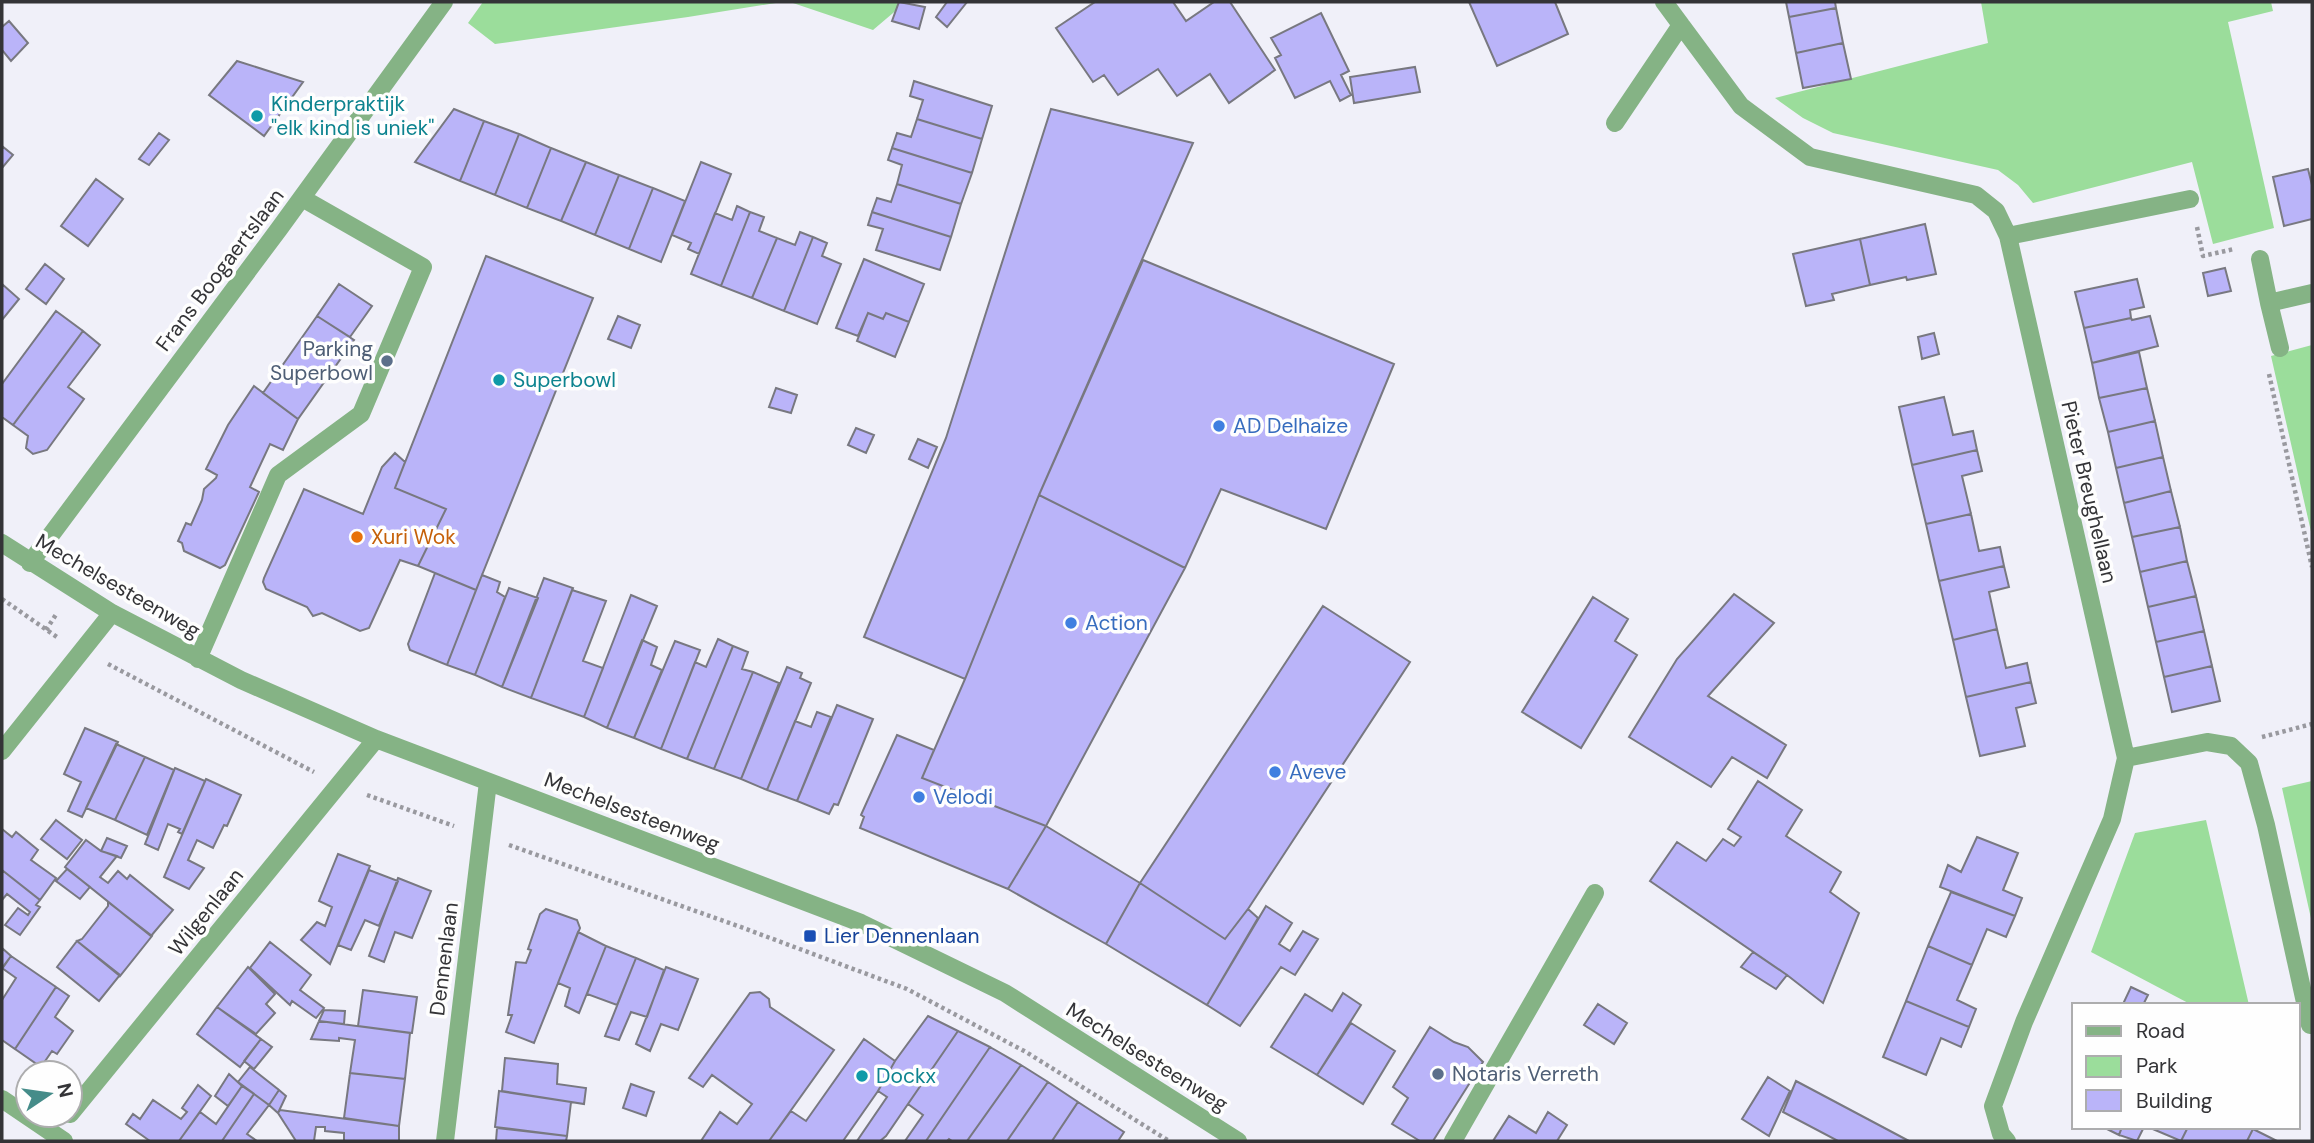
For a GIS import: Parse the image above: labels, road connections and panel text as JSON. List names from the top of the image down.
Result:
{
  "streets": {
    "street": [
      "Frans Boogaertslaan",
      "Pieter Breughellaan",
      "Mechelsesteenweg",
      "Wilgenlaan",
      "Dennenlaan"
    ]
  },
  "crossings": [
    ["Frans Boogaertslaan", "Mechelsesteenweg"],
    ["Mechelsesteenweg", "Wilgenlaan"],
    ["Mechelsesteenweg", "Dennenlaan"]
  ],
  "places": {
    "other": [
      "Kinderpraktijk \"elk kind is uniek\"",
      "Parking Superbowl",
      "Superbowl",
      "AD Delhaize",
      "Xuri Wok",
      "Action",
      "Aveve",
      "Velodi",
      "Notaris Verreth",
      "Dockx"
    ],
    "transit": ["Lier Dennenlaan"]
  },
  "legend": ["Road", "Park", "Building"],
  "north": "right"
}
